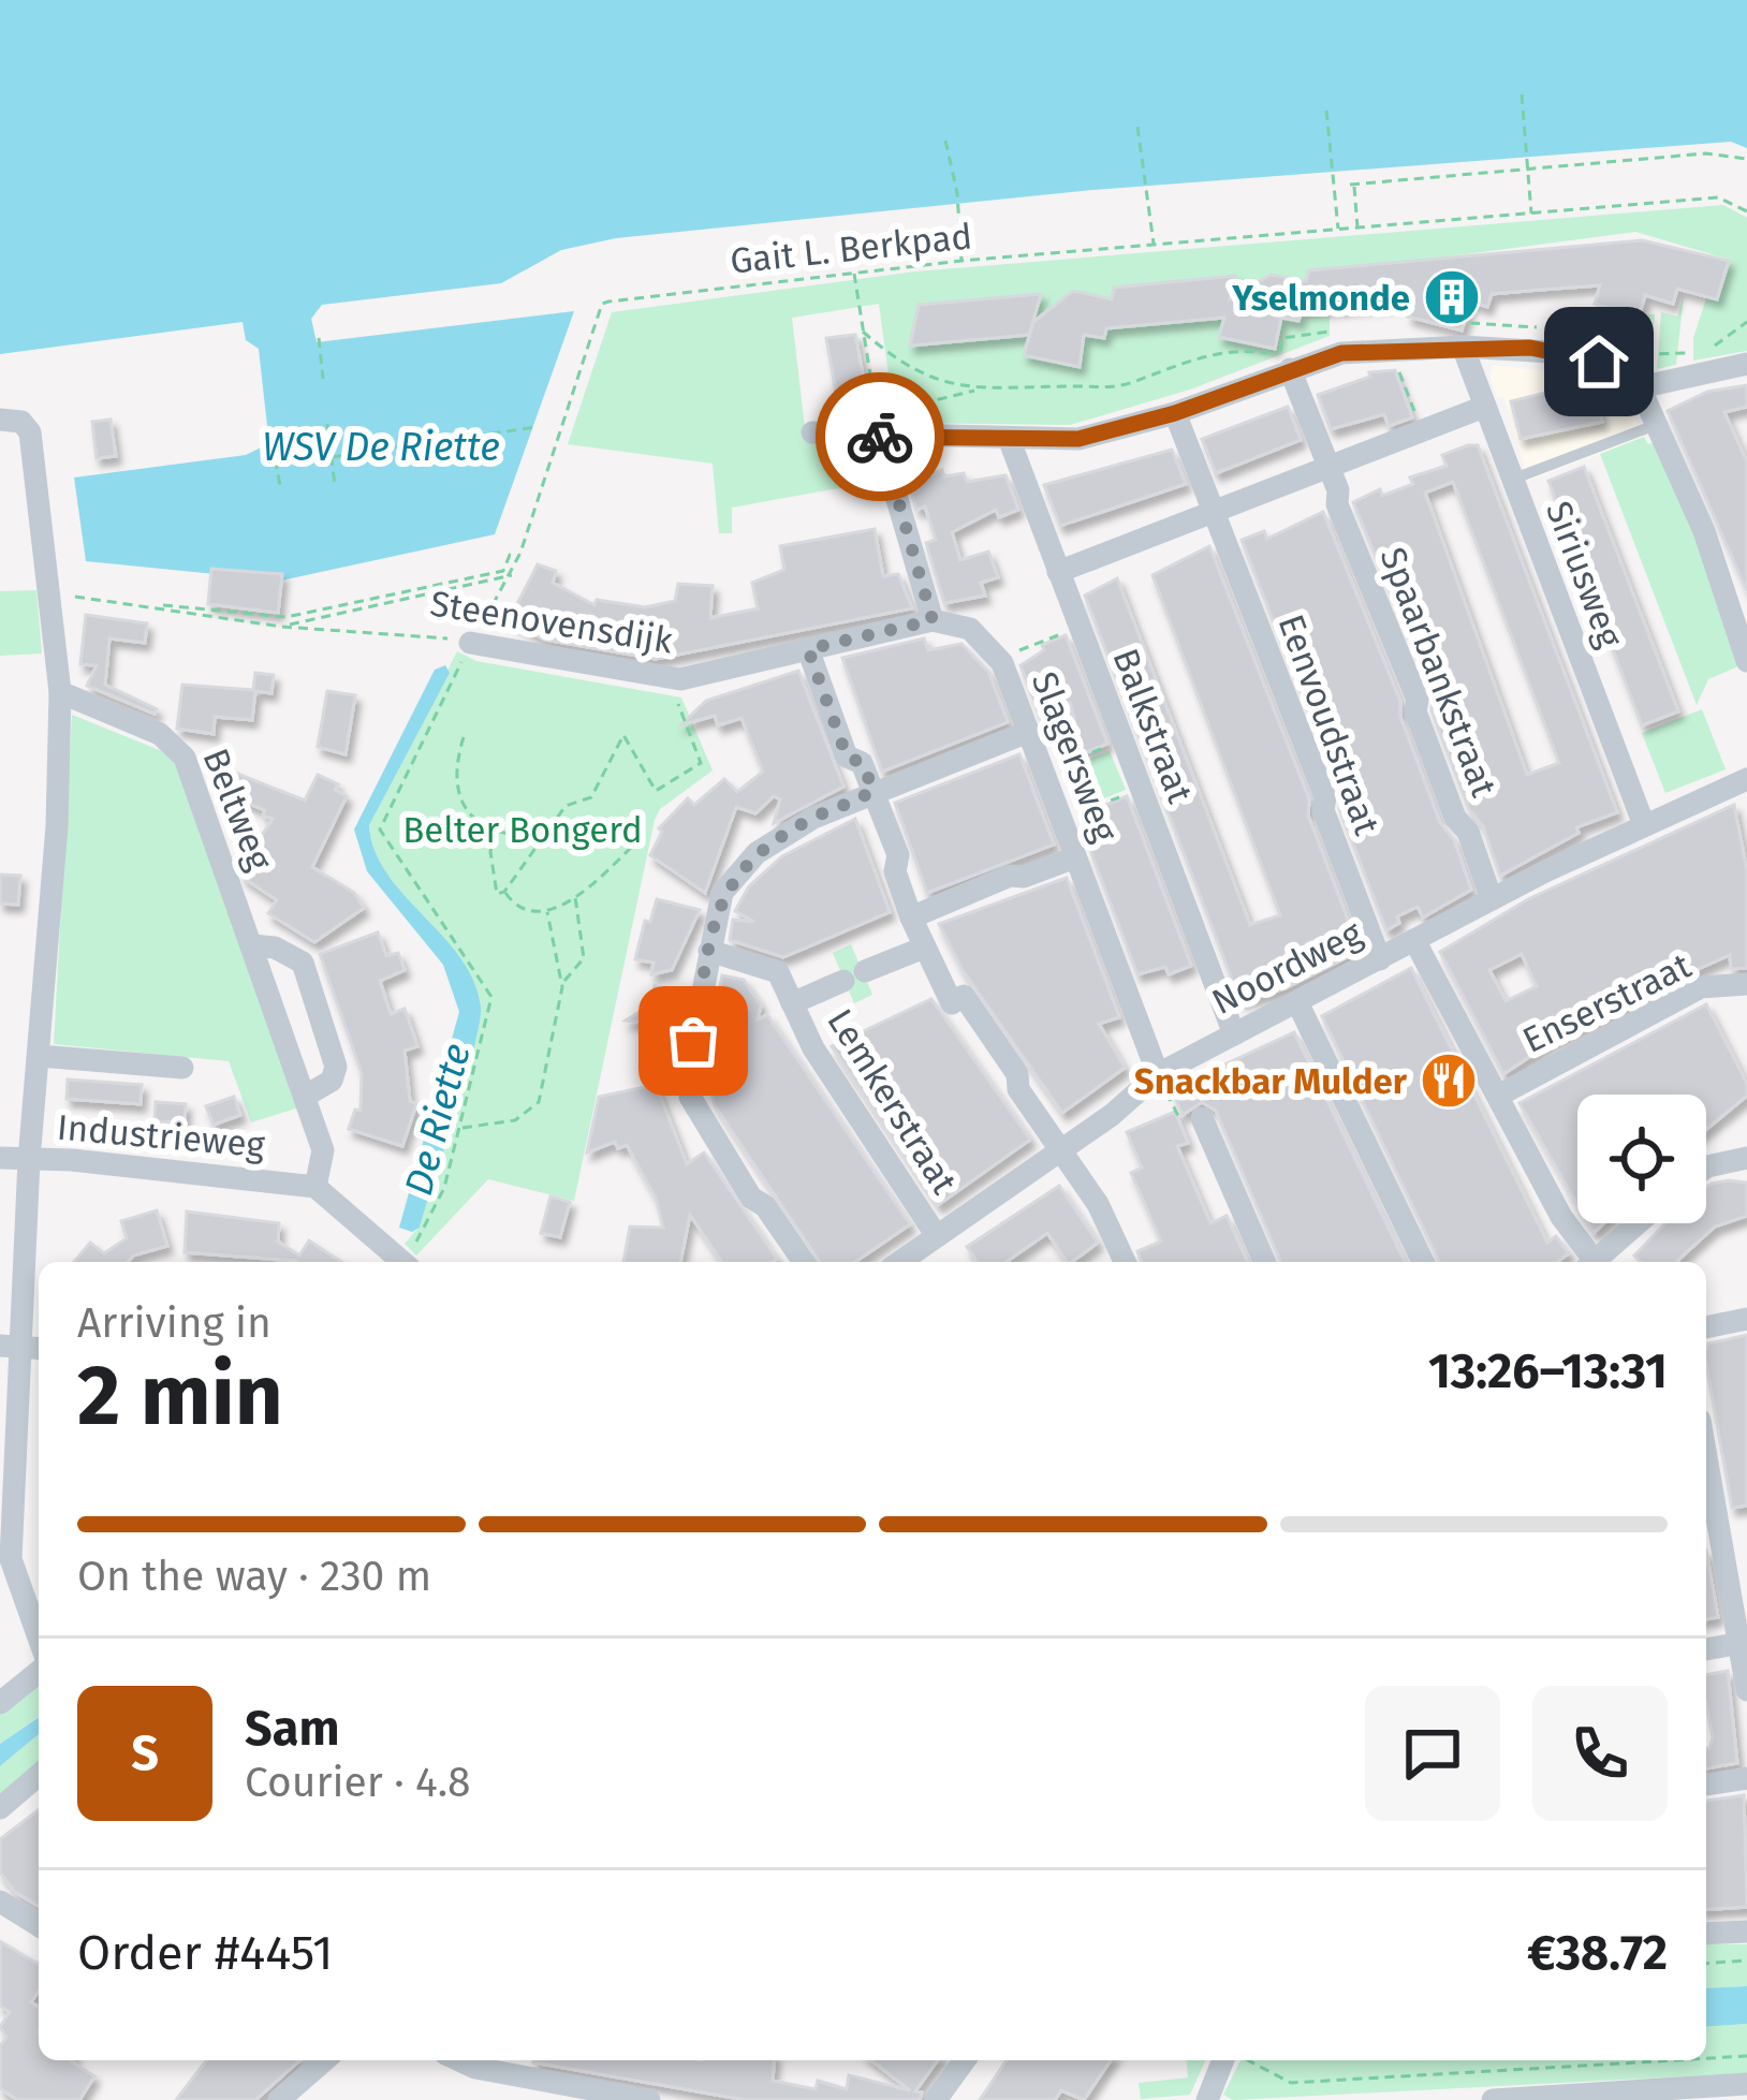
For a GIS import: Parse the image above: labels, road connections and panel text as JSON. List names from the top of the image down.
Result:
{
  "streets": {
    "street": [
      "Siriusweg",
      "Steenovensdijk",
      "Spaarbankstraat",
      "Eenvoudstraat",
      "Balkstraat",
      "Slagersweg",
      "Beltweg",
      "Noordweg",
      "Enserstraat",
      "Lemkerstraat",
      "Industrieweg"
    ],
    "path": ["Gait L. Berkpad"]
  },
  "crossings": [
    ["Siriusweg", "Noordweg"],
    ["Spaarbankstraat", "Noordweg"],
    ["Eenvoudstraat", "Noordweg"],
    ["Balkstraat", "Noordweg"],
    ["Slagersweg", "Noordweg"],
    ["Beltweg", "Industrieweg"],
    ["Noordweg", "Lemkerstraat"]
  ],
  "water": ["WSV De Riette", "De Riette"],
  "parks": ["Belter Bongerd"],
  "places": {
    "building": ["Yselmonde"],
    "restaurant": ["Snackbar Mulder"]
  },
  "page": {
    "heading": ["2 min", "Arriving in", "13:26–13:31"],
    "panel": [
      "Sam",
      "Courier · 4.8",
      "Order #4451",
      "€38.72"
    ],
    "bar": "On the way · 230 m",
    "round": "S"
  }
}
